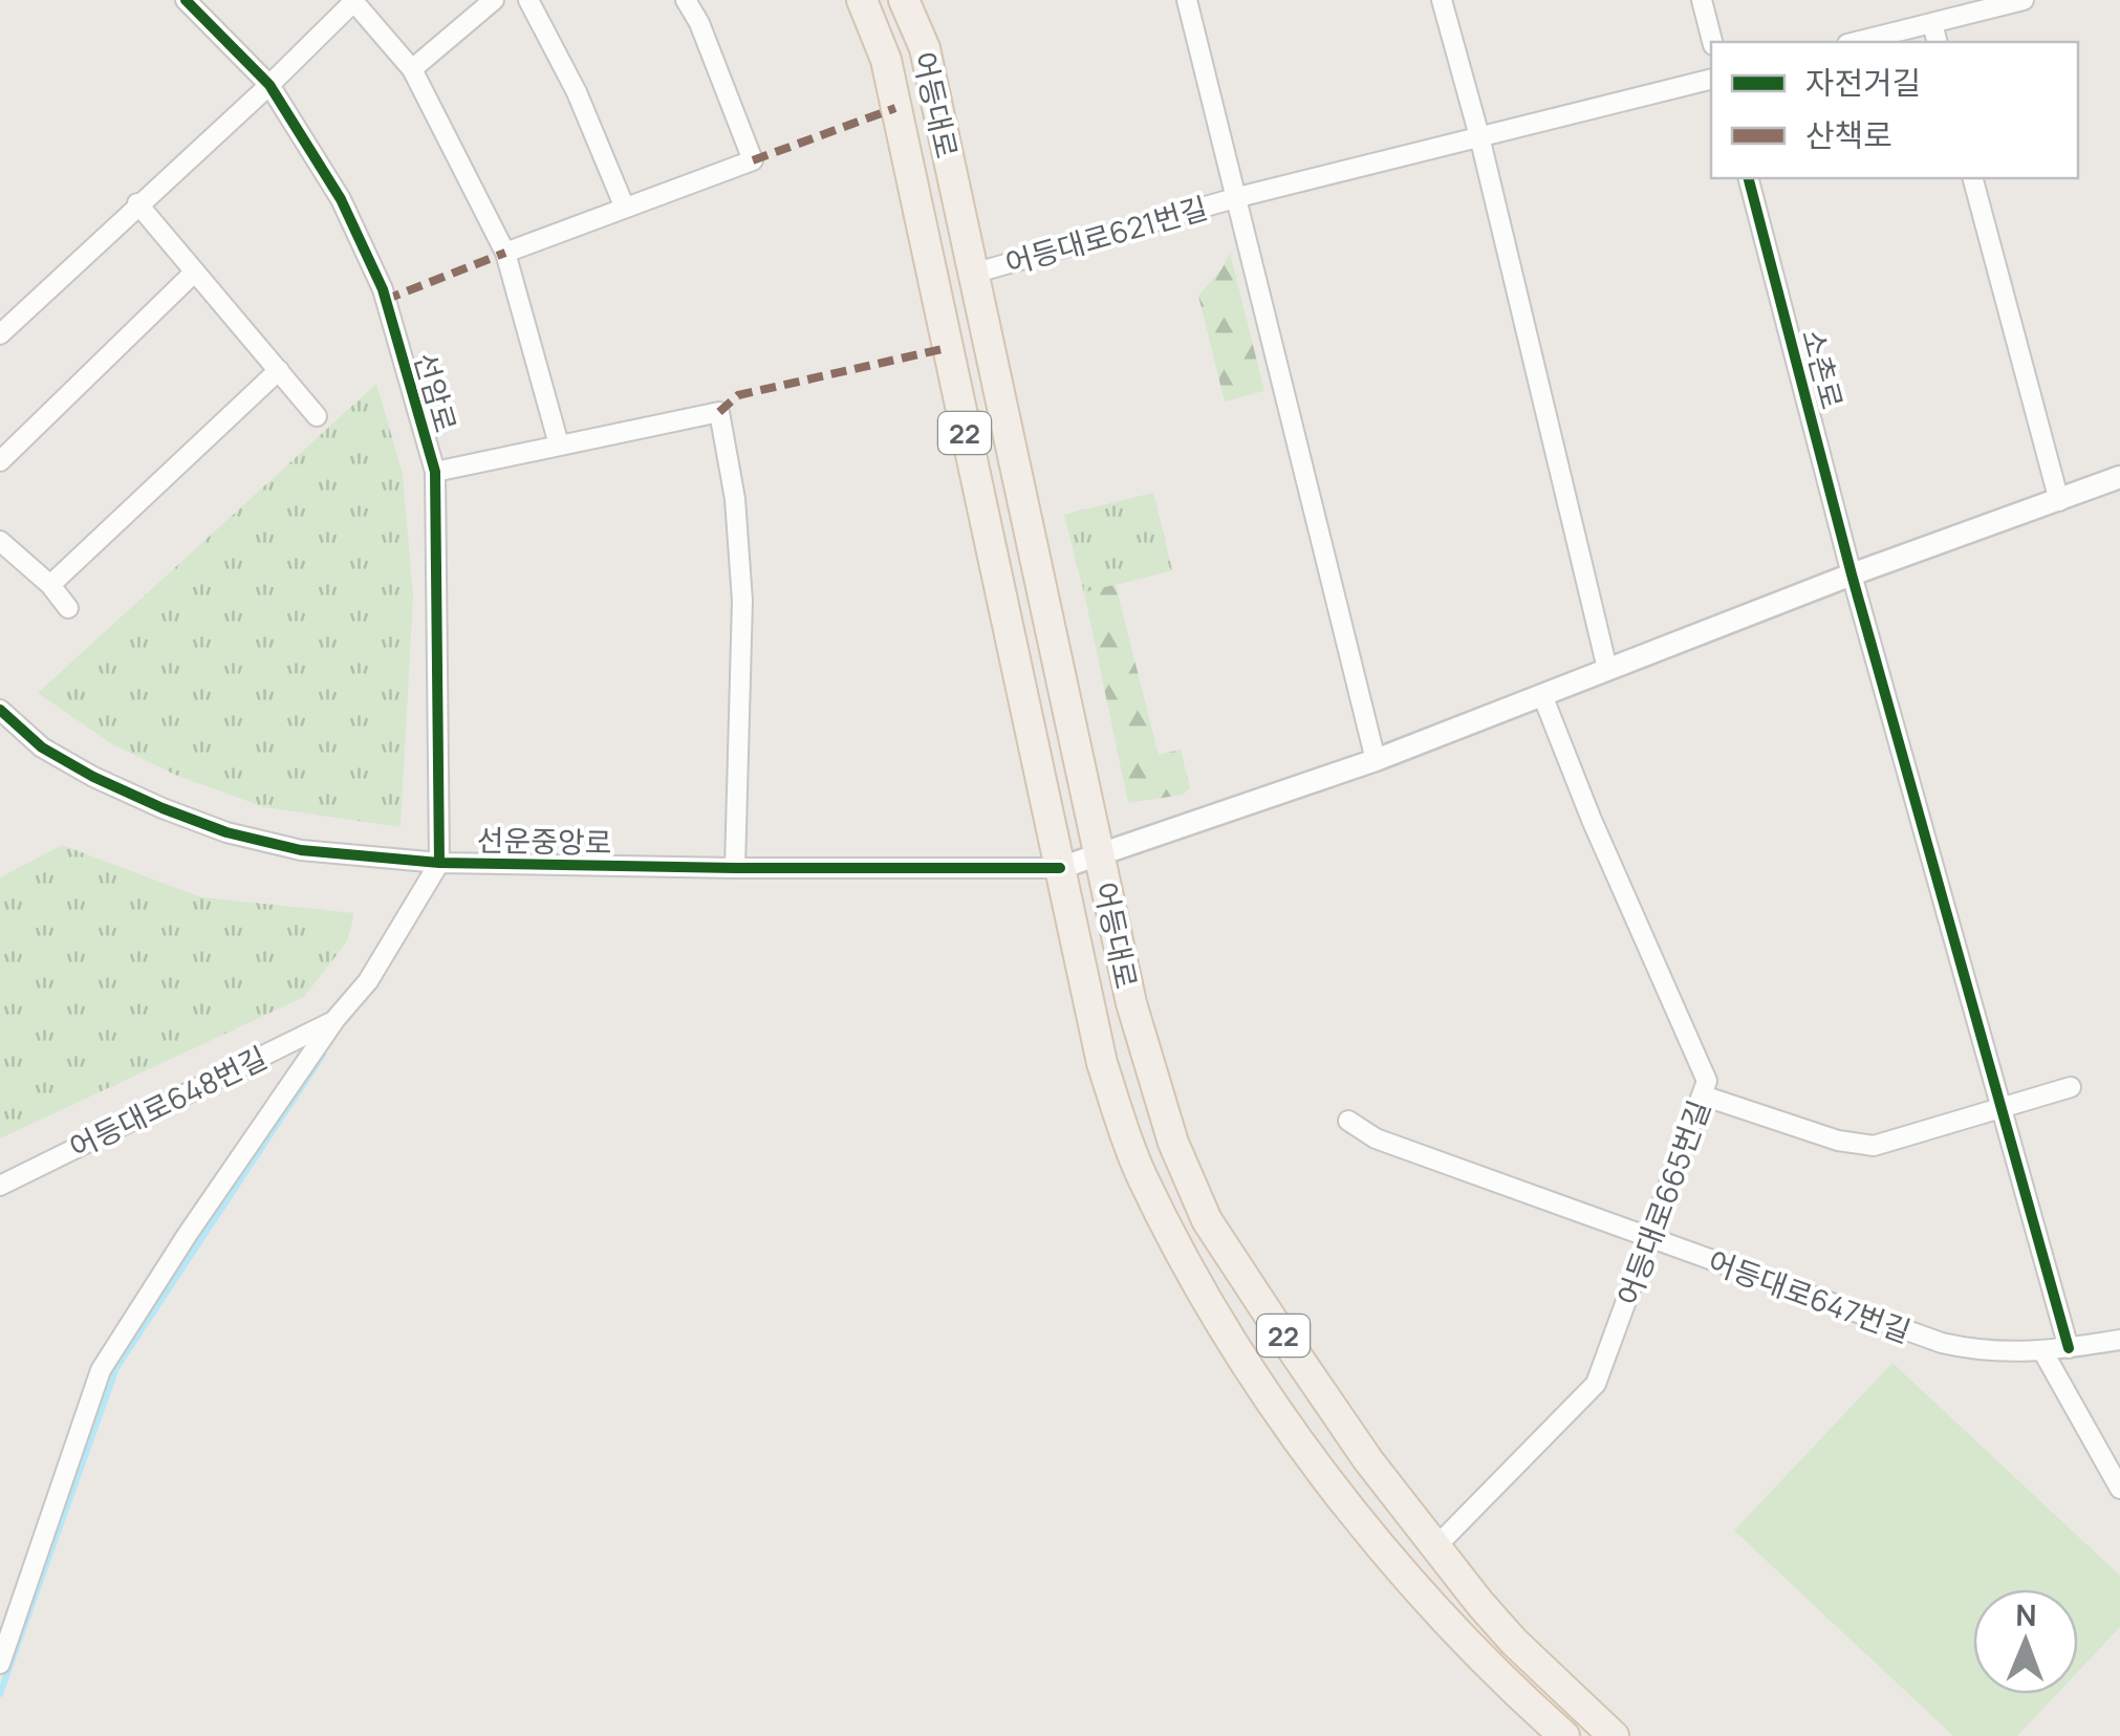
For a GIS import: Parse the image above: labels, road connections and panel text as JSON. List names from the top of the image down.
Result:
{
  "streets": {
    "main road": ["어등대로", "22"],
    "street": [
      "어등대로621번길",
      "소촌로",
      "선암로",
      "선운중앙로",
      "어등대로648번길",
      "어등대로665번길",
      "어등대로647번길"
    ]
  },
  "crossings": [
    ["어등대로", "어등대로621번길"],
    ["어등대로", "선운중앙로"],
    ["어등대로", "어등대로665번길"],
    ["소촌로", "어등대로647번길"],
    ["선암로", "선운중앙로"],
    ["어등대로665번길", "어등대로647번길"]
  ],
  "legend": ["자전거길", "산책로"],
  "north": "top"
}
